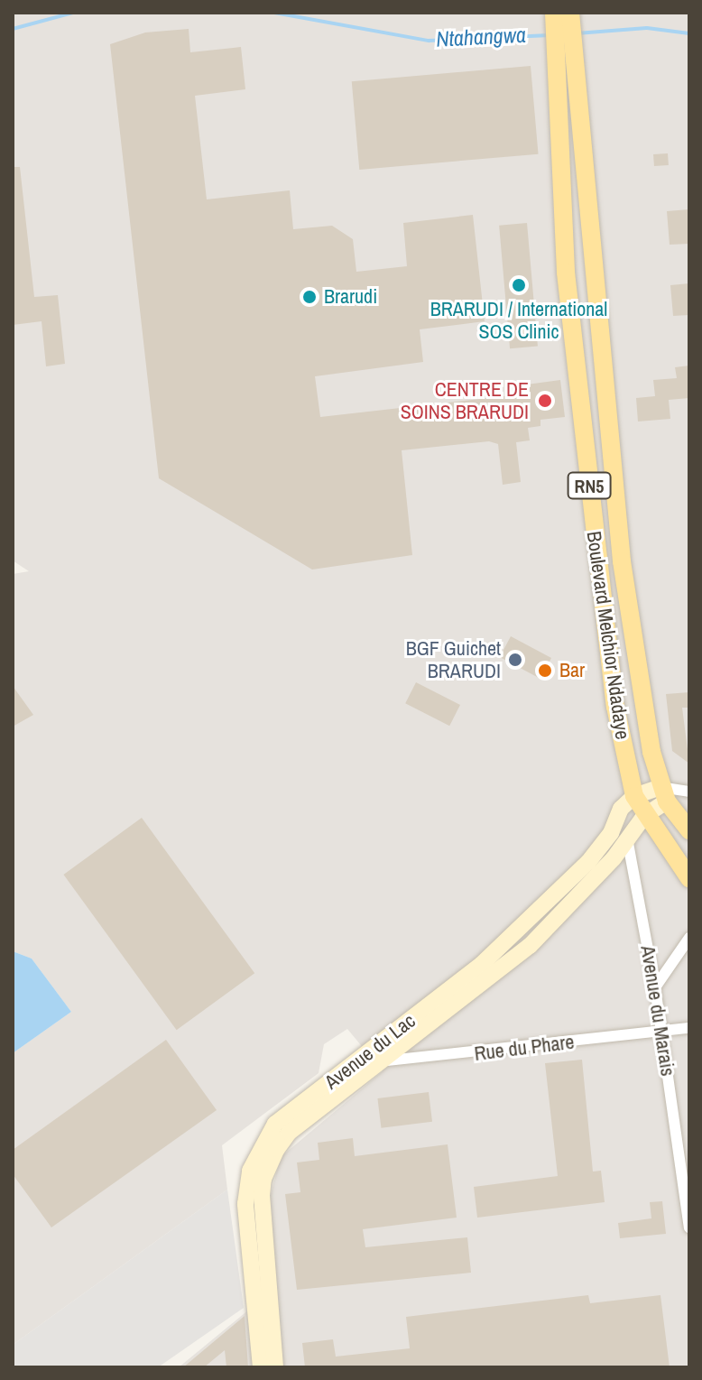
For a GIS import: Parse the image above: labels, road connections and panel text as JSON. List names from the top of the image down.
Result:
{
  "streets": {
    "main road": ["RN5", "Boulevard Melchior Ndadaye", "Avenue du Lac"],
    "street": ["Avenue du Marais", "Rue du Phare"]
  },
  "crossings": [
    ["Boulevard Melchior Ndadaye", "Avenue du Lac"],
    ["Avenue du Marais", "Rue du Phare"],
    ["Avenue du Marais", "Avenue du Lac"],
    ["Rue du Phare", "Avenue du Lac"]
  ],
  "water": ["Ntahangwa"],
  "places": [
    "BRARUDI / International SOS Clinic",
    "Brarudi",
    "CENTRE DE SOINS BRARUDI",
    "BGF Guichet BRARUDI",
    "Bar"
  ]
}
